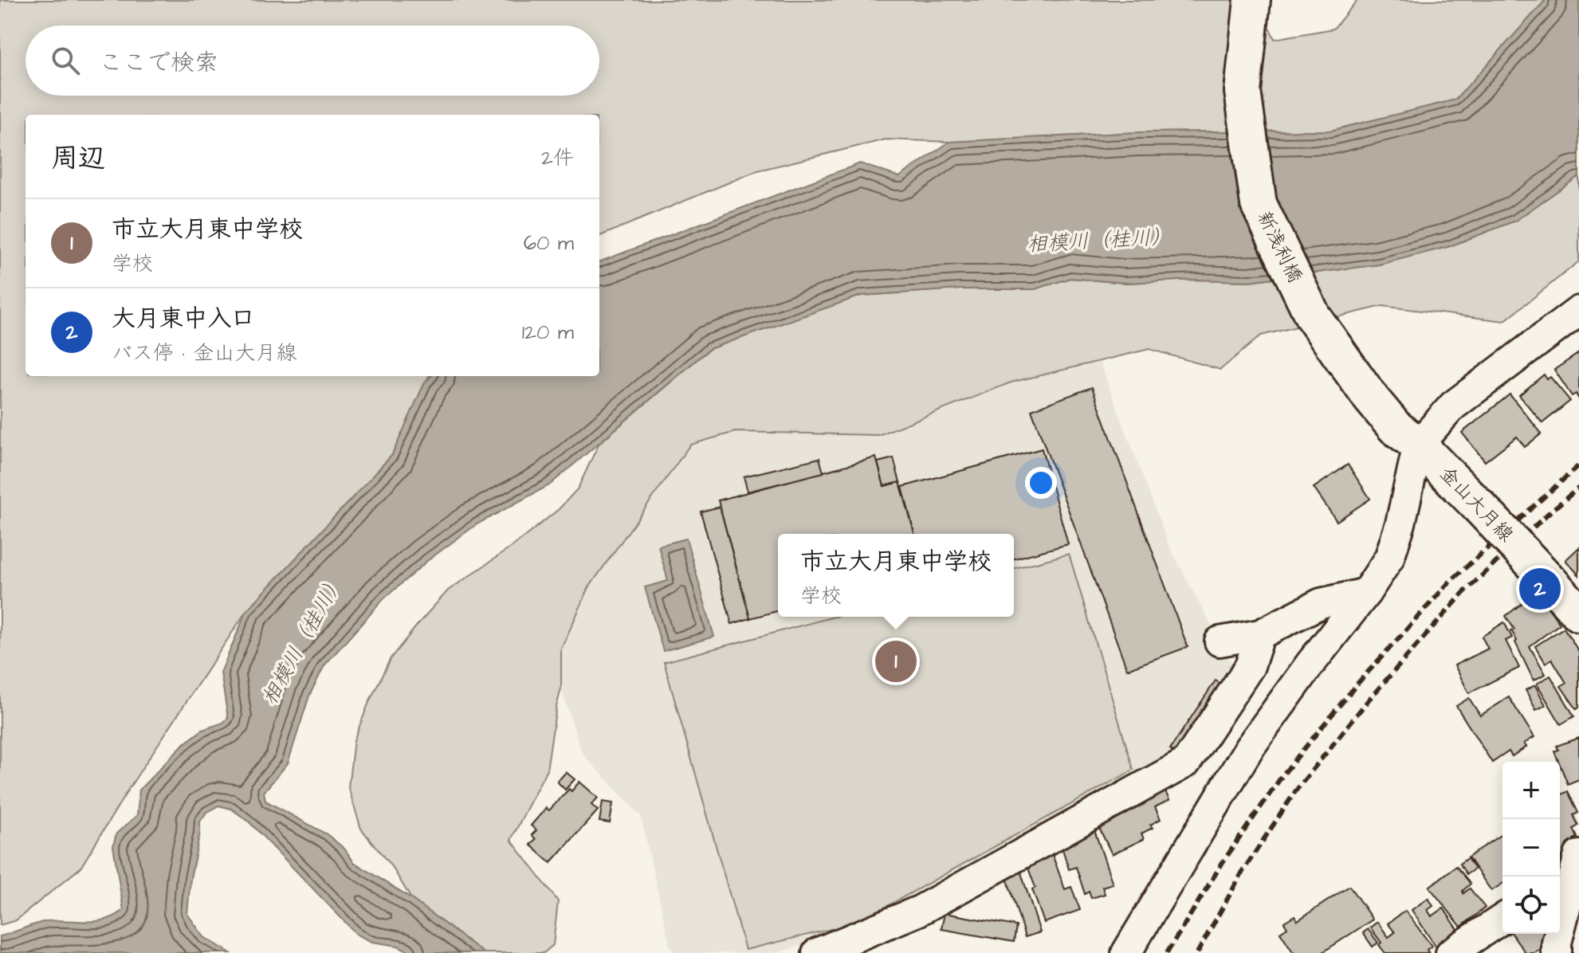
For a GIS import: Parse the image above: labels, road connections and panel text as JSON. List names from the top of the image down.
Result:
{
  "streets": {
    "main road": ["新浅利橋", "金山大月線"]
  },
  "crossings": [
    ["新浅利橋", "金山大月線"]
  ],
  "water": ["相模川（桂川）"],
  "page": {
    "search": "ここで検索",
    "heading": ["周辺", "2件"],
    "list": [
      {
        "mark": "1",
        "name": "市立大月東中学校",
        "note": "学校",
        "value": "60 m"
      },
      {
        "mark": "2",
        "name": "大月東中入口",
        "note": "バス停 · 金山大月線",
        "value": "120 m"
      }
    ],
    "popup": ["市立大月東中学校", "学校"],
    "pins": ["2", "1"],
    "map_buttons": ["+", "−"]
  }
}
